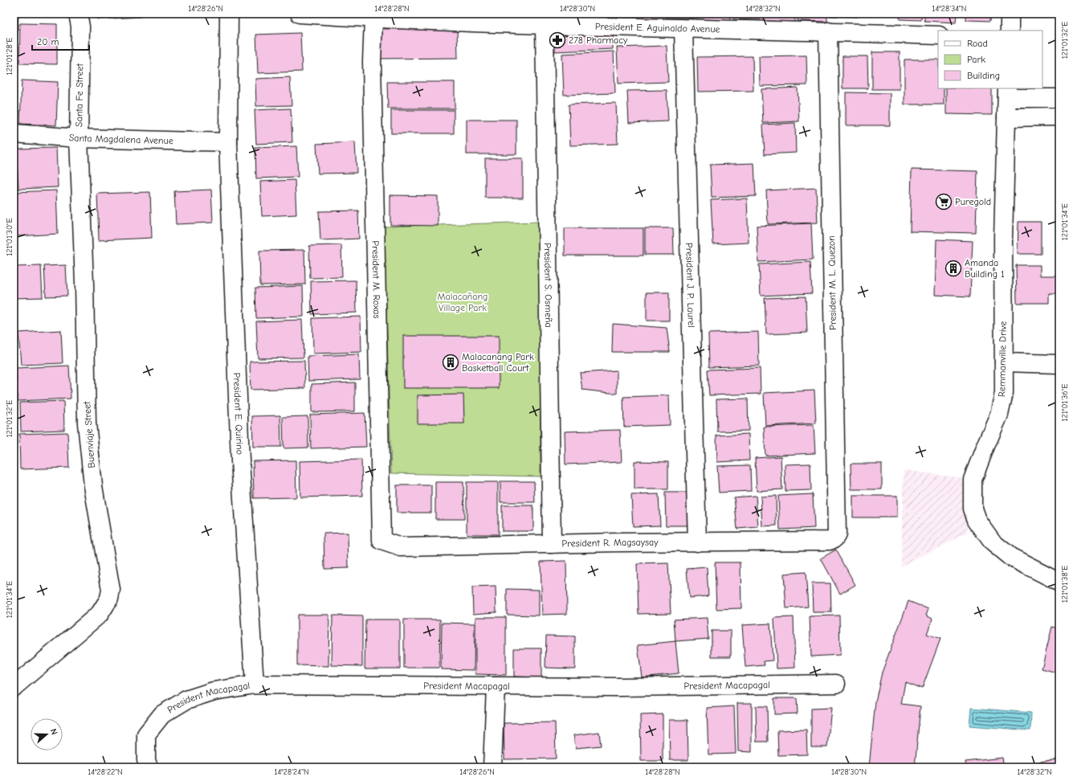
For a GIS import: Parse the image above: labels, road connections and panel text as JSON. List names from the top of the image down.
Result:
{
  "streets": {
    "street": [
      "President E. Aguinaldo Avenue",
      "Santa Fe Street",
      "Santa Magdalena Avenue",
      "President M. Roxas",
      "President M. L. Quezon",
      "President S. Osmeña",
      "President J. P. Laurel",
      "Remmanville Drive",
      "President E. Quirino",
      "Buenviaje Street",
      "President R. Magsaysay",
      "President Macapagal"
    ]
  },
  "crossings": [
    ["President E. Aguinaldo Avenue", "President M. Roxas"],
    ["President E. Aguinaldo Avenue", "President M. L. Quezon"],
    ["President E. Aguinaldo Avenue", "President S. Osmeña"],
    ["President E. Aguinaldo Avenue", "President J. P. Laurel"],
    ["Santa Fe Street", "Santa Magdalena Avenue"],
    ["Santa Fe Street", "Buenviaje Street"],
    ["Santa Magdalena Avenue", "President E. Quirino"],
    ["Santa Magdalena Avenue", "Buenviaje Street"],
    ["President M. Roxas", "President R. Magsaysay"],
    ["President M. L. Quezon", "President R. Magsaysay"],
    ["President S. Osmeña", "President R. Magsaysay"],
    ["President J. P. Laurel", "President R. Magsaysay"],
    ["President E. Quirino", "President Macapagal"]
  ],
  "parks": ["Malacañang Village Park"],
  "places": {
    "pharmacy": ["278 Pharmacy"],
    "supermarket": ["Puregold"],
    "building": ["Amanda Building 1", "Malacanang Park Basketball Court"]
  },
  "legend": ["Road", "Park", "Building"],
  "scale_bar": "20 m",
  "north": "right",
  "coordinates": [
    "14°28'26\"N",
    "14°28'28\"N",
    "14°28'30\"N",
    "14°28'32\"N",
    "14°28'34\"N",
    "121°01'32\"E",
    "121°01'28\"E",
    "121°01'34\"E",
    "121°01'30\"E",
    "121°01'36\"E",
    "121°01'38\"E",
    "14°28'22\"N",
    "14°28'24\"N"
  ]
}
